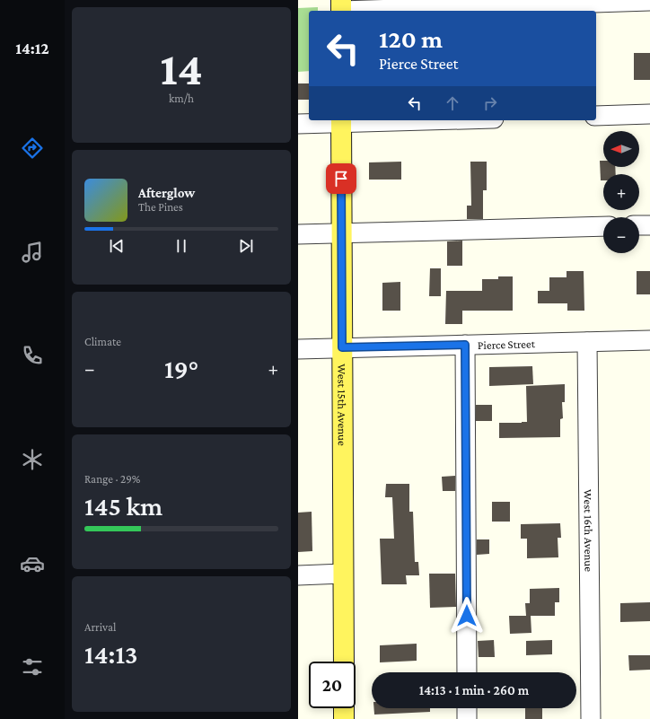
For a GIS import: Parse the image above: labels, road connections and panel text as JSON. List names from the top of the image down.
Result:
{
  "streets": {
    "main road": ["West 15th Avenue"],
    "street": ["Pierce Street", "West 16th Avenue"]
  },
  "crossings": [
    ["Pierce Street", "West 15th Avenue"],
    ["Pierce Street", "West 16th Avenue"]
  ],
  "north": "left",
  "page": {
    "tabs": "14:12",
    "tile": [
      ["14", "km/h"],
      "Climate",
      ["Range · 29%", "145 km"],
      ["Arrival", "14:13"]
    ],
    "turn": ["120 m", "Pierce Street"],
    "map_buttons": ["+", "−"],
    "song": ["Afterglow", "The Pines"],
    "heat": ["−", "19°", "+"],
    "limit": "20",
    "trip": "14:13 · 1 min · 260 m"
  }
}
